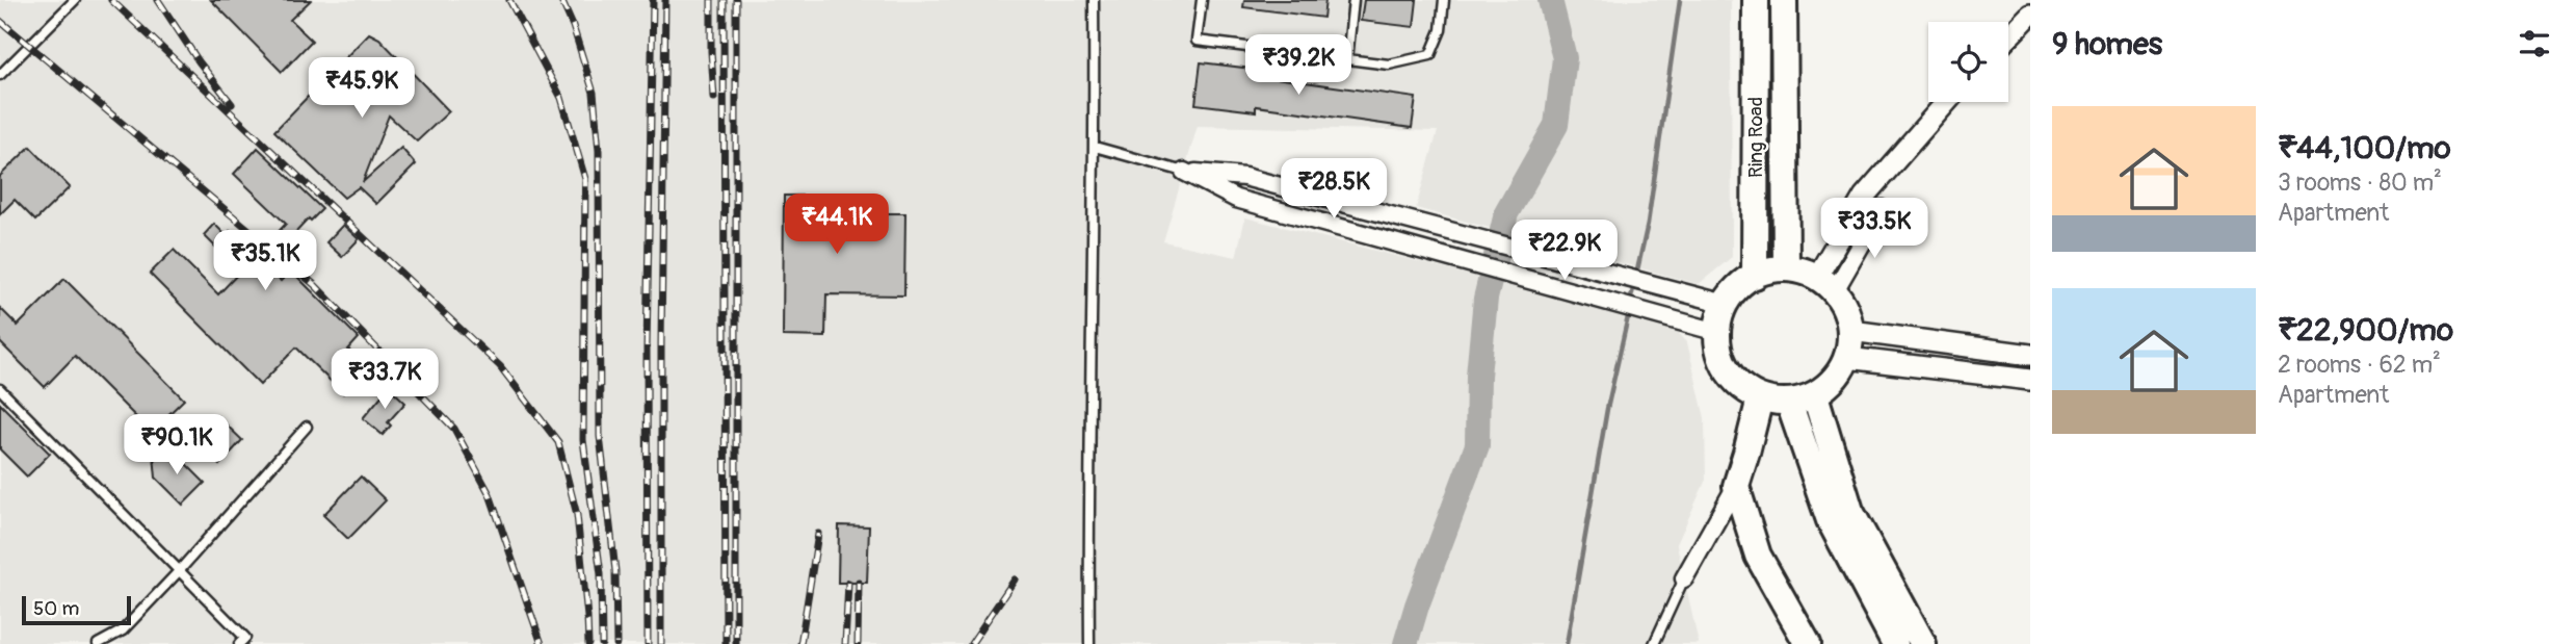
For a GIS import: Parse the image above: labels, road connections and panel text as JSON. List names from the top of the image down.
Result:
{
  "streets": {
    "main road": ["Ring Road"]
  },
  "scale_bar": "50 m",
  "page": {
    "heading": "9 homes",
    "price": [
      "₹39.2K",
      "₹45.9K",
      "₹28.5K",
      "₹44.1K",
      "₹33.5K",
      "₹22.9K",
      "₹35.1K",
      "₹33.7K",
      "₹90.1K"
    ],
    "list": [
      {
        "name": "₹44,100/mo",
        "note": "3 rooms · 80 m² · Apartment"
      },
      {
        "name": "₹22,900/mo",
        "note": "2 rooms · 62 m² · Apartment"
      }
    ],
    "scale": "50 m"
  }
}
